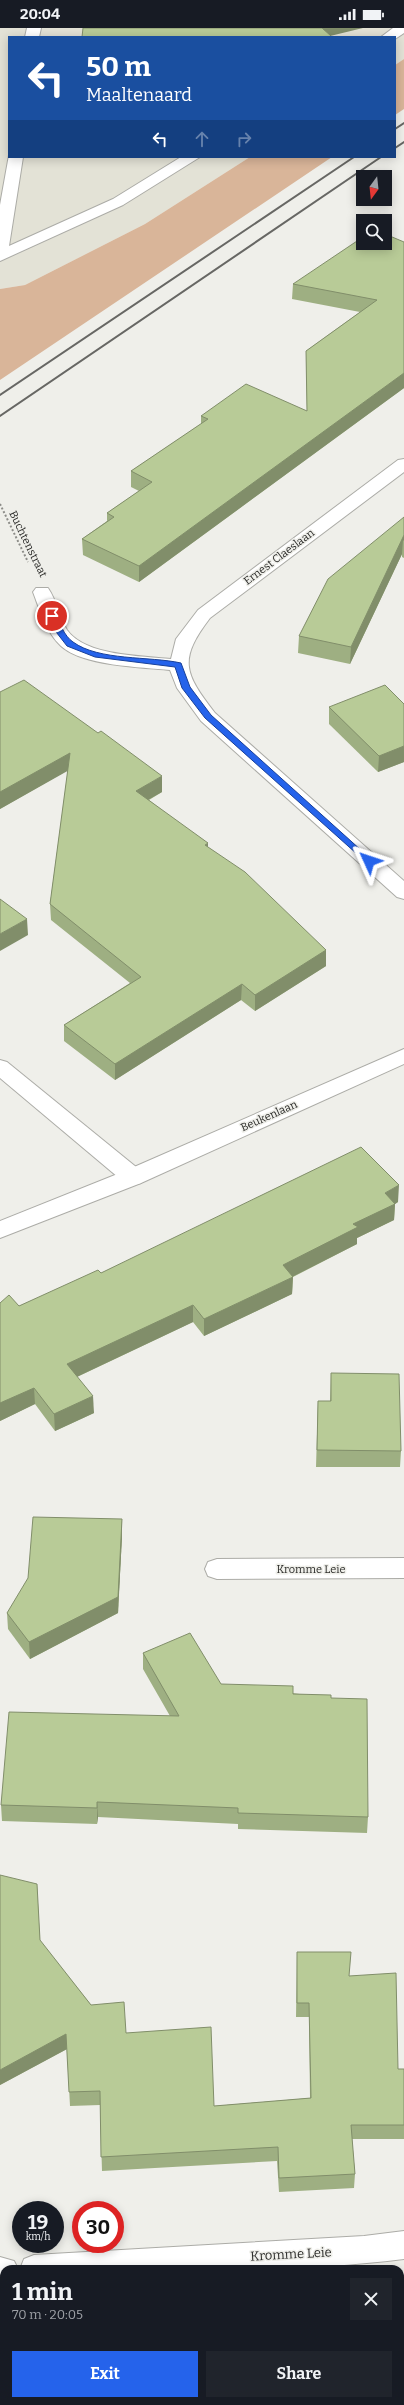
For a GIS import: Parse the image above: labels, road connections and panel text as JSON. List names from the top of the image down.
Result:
{
  "streets": {
    "street": ["Ernest Claeslaan", "Beukenlaan", "Kromme Leie"],
    "path": ["Buchtenstraat"]
  },
  "north": "bottom",
  "page": {
    "status": "20:04",
    "turn": ["50 m", "Maaltenaard"],
    "speed": "19 km/h",
    "limit": "30",
    "heading": ["1 min", "70 m · 20:05"],
    "buttons": ["Exit", "Share"]
  }
}
